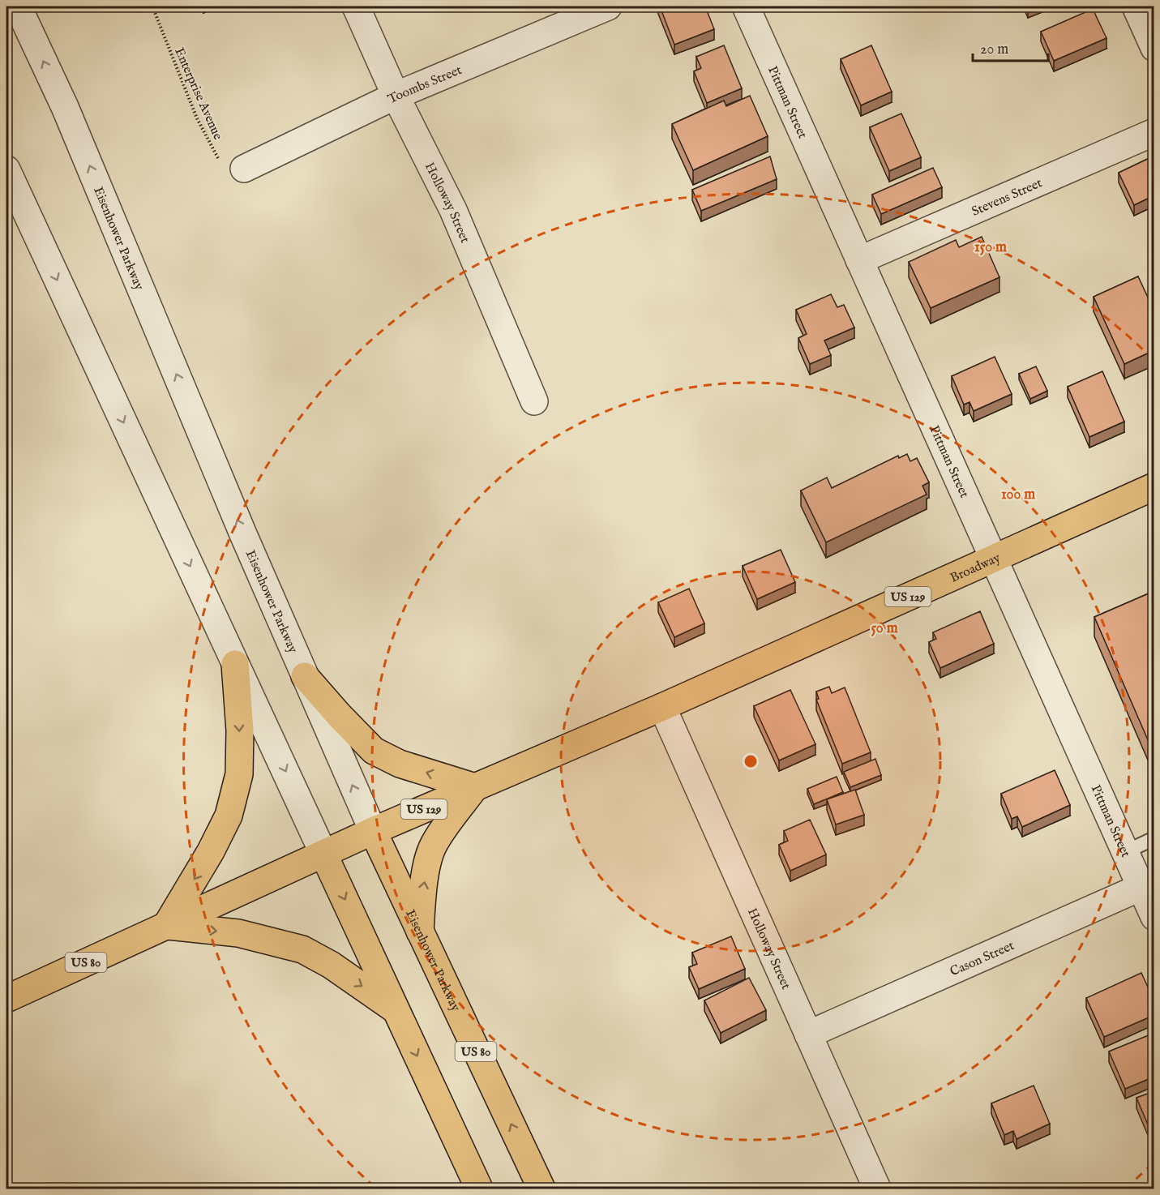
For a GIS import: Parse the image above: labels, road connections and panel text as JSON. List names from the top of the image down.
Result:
{
  "streets": {
    "main road": [
      "Eisenhower Parkway",
      "Broadway",
      "US 129",
      "US 80"
    ],
    "street": [
      "Toombs Street",
      "Pittman Street",
      "Stevens Street",
      "Holloway Street",
      "Cason Street"
    ],
    "path": ["Enterprise Avenue"]
  },
  "crossings": [
    ["Toombs Street", "Enterprise Avenue"],
    ["Toombs Street", "Holloway Street"],
    ["Pittman Street", "Stevens Street"],
    ["Pittman Street", "Broadway"],
    ["Pittman Street", "Cason Street"],
    ["Holloway Street", "Broadway"],
    ["Holloway Street", "US 129"],
    ["Holloway Street", "Cason Street"],
    ["Eisenhower Parkway", "US 129"],
    ["Eisenhower Parkway", "US 80"],
    ["Broadway", "US 129"],
    ["US 129", "US 80"]
  ],
  "scale_bar": "20 m",
  "rings": ["150 m", "100 m", "50 m"]
}
